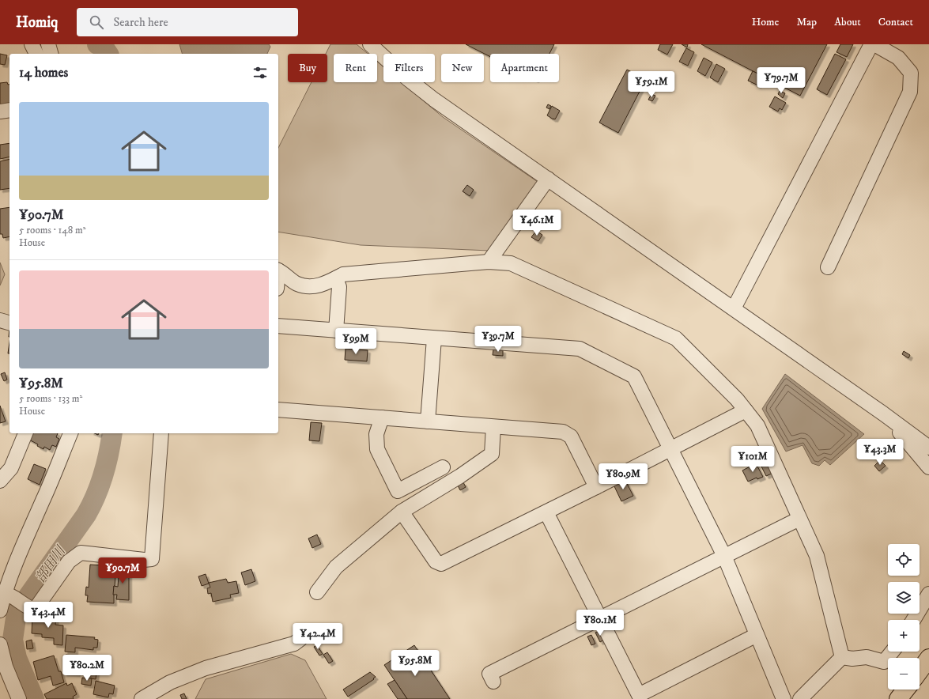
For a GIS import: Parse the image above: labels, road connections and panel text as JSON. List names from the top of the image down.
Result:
{
  "water": ["部田川"],
  "page": {
    "header": "Homiq",
    "search": "Search here",
    "nav": [
      "Home",
      "Map",
      "About",
      "Contact"
    ],
    "chip": [
      "Buy",
      "Rent",
      "Filters",
      "New",
      "Apartment"
    ],
    "heading": "14 homes",
    "price": [
      "¥79.7M",
      "¥59.1M",
      "¥46.1M",
      "¥39.7M",
      "¥99M",
      "¥43.3M",
      "¥101M",
      "¥80.9M",
      "¥90.7M",
      "¥43.4M",
      "¥80.1M",
      "¥42.4M",
      "¥95.8M",
      "¥80.2M"
    ],
    "list": [
      {
        "name": "¥90.7M",
        "note": "5 rooms · 148 m² · House"
      },
      {
        "name": "¥95.8M",
        "note": "5 rooms · 133 m² · House"
      }
    ],
    "map_buttons": ["+", "−"]
  }
}
